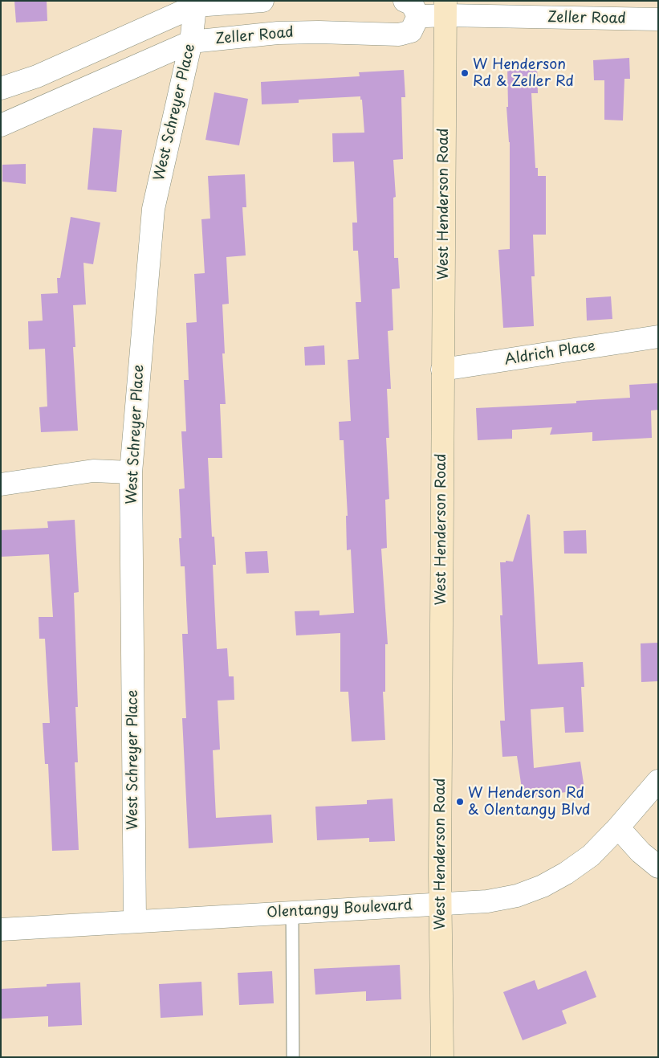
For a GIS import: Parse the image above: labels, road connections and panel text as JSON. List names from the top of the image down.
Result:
{
  "streets": {
    "main road": ["West Henderson Road"],
    "street": [
      "Zeller Road",
      "West Schreyer Place",
      "Aldrich Place",
      "Olentangy Boulevard"
    ]
  },
  "crossings": [
    ["Zeller Road", "West Schreyer Place"],
    ["Zeller Road", "West Henderson Road"],
    ["West Schreyer Place", "Olentangy Boulevard"],
    ["West Henderson Road", "Aldrich Place"],
    ["West Henderson Road", "Olentangy Boulevard"]
  ],
  "places": ["W Henderson Rd & Zeller Rd", "W Henderson Rd & Olentangy Blvd"]
}
